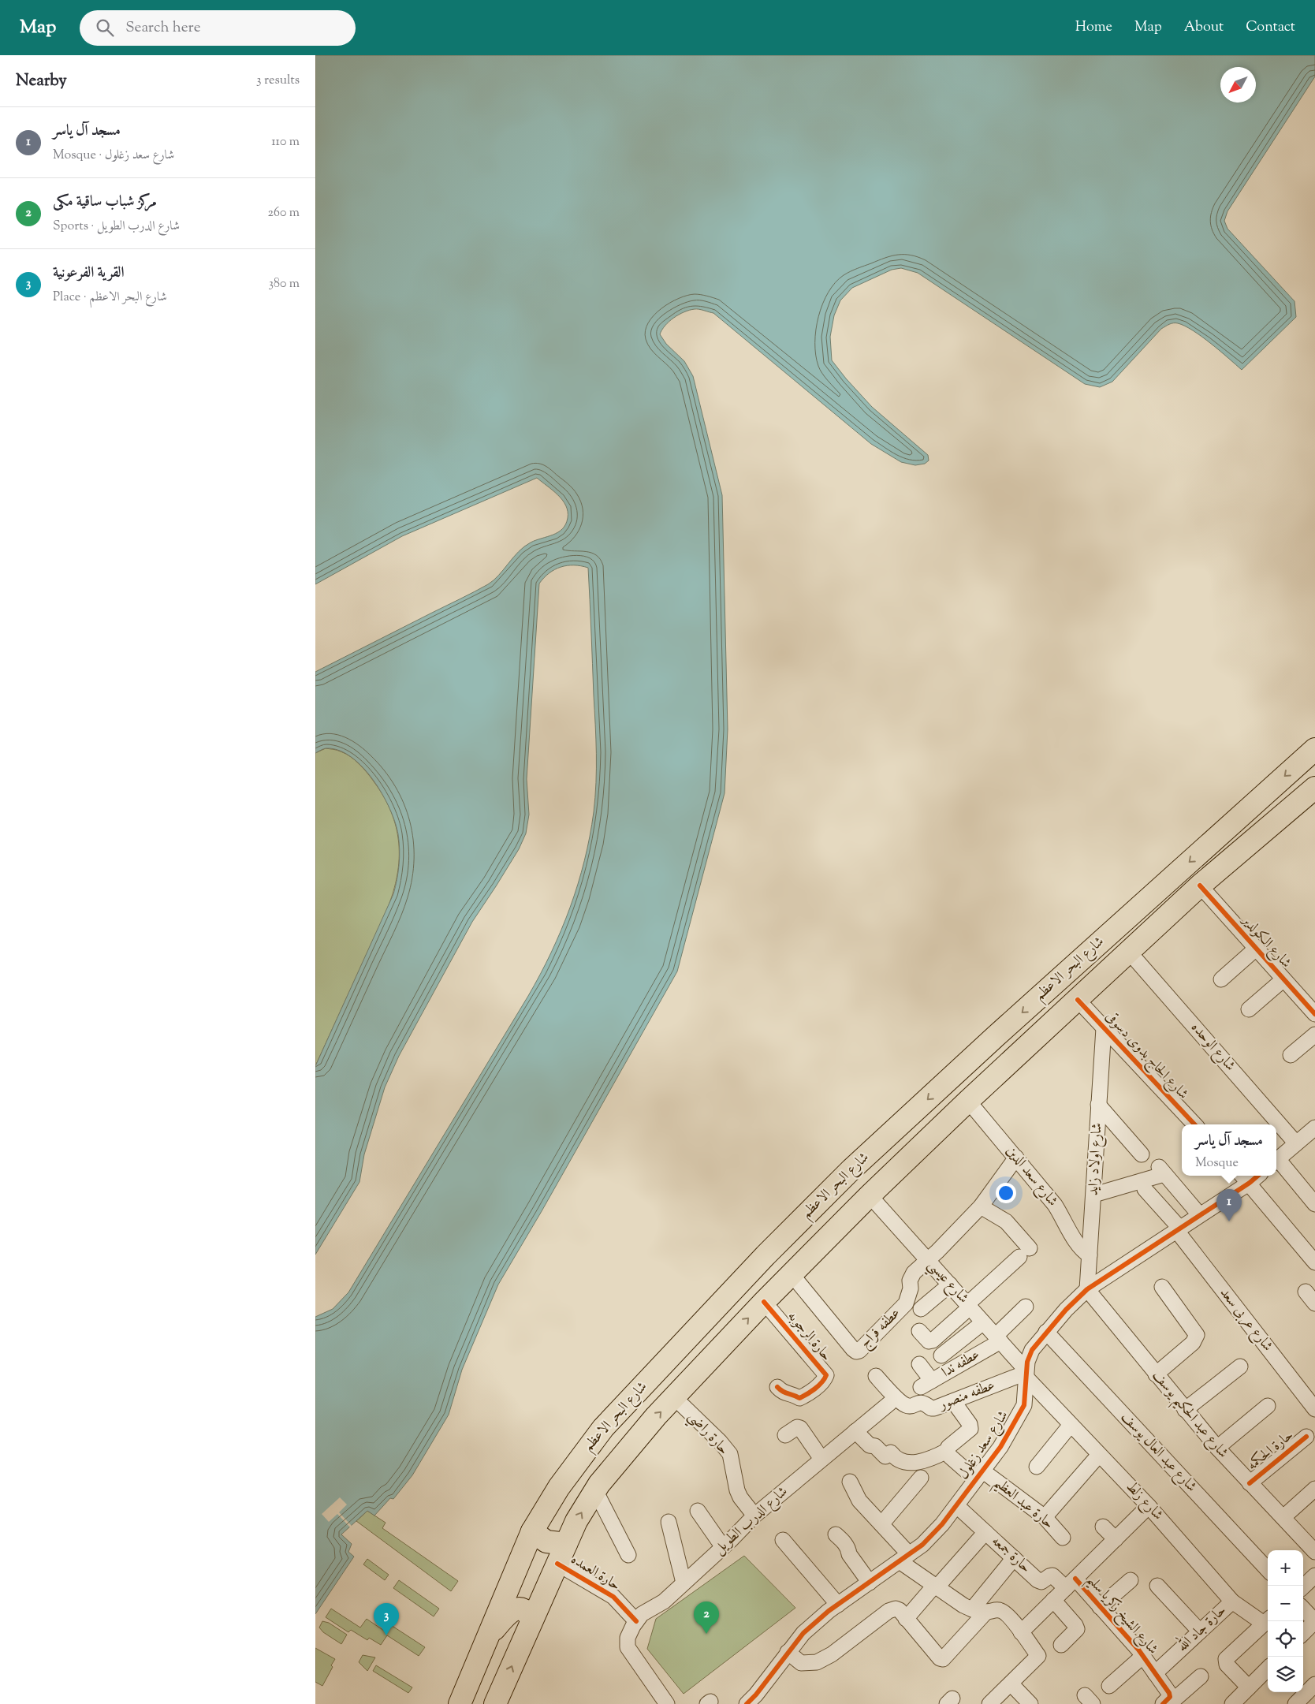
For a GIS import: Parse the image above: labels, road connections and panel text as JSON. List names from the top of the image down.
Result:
{
  "streets": {
    "main road": ["شارع البحر الاعظم"],
    "street": [
      "شارع الكولدير",
      "شارع الوحده",
      "شارع الحاج بدوى دسوقى",
      "شارع اولاد زايد",
      "شارع سعد الدين",
      "شارع عيسي",
      "شارع عربى سعد",
      "عطفه فراج",
      "حارة الرجوبه",
      "عطفه ندا",
      "عطفه منصور",
      "شارع عبد الحكيم يوسف",
      "حارة راضي",
      "شارع سعد زغلول",
      "حارة الحكمه",
      "شارع عبد العال يوسف",
      "شارع زلط",
      "حارة عبد العظيم",
      "شارع الدرب الطويل",
      "حارة جمعه",
      "حارة العمده",
      "شارع الشيخ زكريا سليم",
      "حارة جاد الله"
    ]
  },
  "crossings": [
    ["شارع الكولدير", "شارع البحر الاعظم"],
    ["شارع البحر الاعظم", "شارع الوحده"],
    ["شارع البحر الاعظم", "شارع الحاج بدوى دسوقى"],
    ["شارع البحر الاعظم", "شارع سعد الدين"],
    ["شارع البحر الاعظم", "شارع عيسي"],
    ["شارع البحر الاعظم", "عطفه فراج"],
    ["شارع البحر الاعظم", "حارة الرجوبه"],
    ["شارع البحر الاعظم", "حارة راضي"],
    ["شارع البحر الاعظم", "حارة العمده"],
    ["شارع الحاج بدوى دسوقى", "شارع اولاد زايد"],
    ["شارع اولاد زايد", "شارع سعد الدين"],
    ["شارع اولاد زايد", "شارع عبد الحكيم يوسف"],
    ["شارع اولاد زايد", "شارع سعد زغلول"],
    ["شارع عيسي", "عطفه فراج"],
    ["شارع عيسي", "عطفه ندا"],
    ["شارع عيسي", "عطفه منصور"],
    ["شارع عيسي", "شارع سعد زغلول"],
    ["شارع عيسي", "شارع زلط"],
    ["شارع عربى سعد", "شارع سعد زغلول"],
    ["عطفه منصور", "شارع سعد زغلول"],
    ["عطفه منصور", "شارع زلط"],
    ["شارع عبد الحكيم يوسف", "شارع سعد زغلول"],
    ["شارع عبد الحكيم يوسف", "حارة الحكمه"],
    ["حارة راضي", "شارع الدرب الطويل"],
    ["شارع سعد زغلول", "شارع عبد العال يوسف"],
    ["شارع سعد زغلول", "شارع زلط"],
    ["شارع سعد زغلول", "حارة عبد العظيم"],
    ["شارع سعد زغلول", "حارة جمعه"],
    ["شارع زلط", "حارة جاد الله"],
    ["شارع الدرب الطويل", "حارة العمده"],
    ["حارة جمعه", "شارع الشيخ زكريا سليم"],
    ["شارع الشيخ زكريا سليم", "حارة جاد الله"]
  ],
  "north": "bottom left",
  "page": {
    "header": "Map",
    "search": "Search here",
    "nav": [
      "Home",
      "Map",
      "About",
      "Contact"
    ],
    "heading": ["Nearby", "3 results"],
    "list": [
      {
        "mark": "1",
        "name": "مسجد آل ياسر",
        "note": "Mosque · شارع سعد زغلول",
        "value": "110 m"
      },
      {
        "mark": "2",
        "name": "مركز شباب ساقية مكى",
        "note": "Sports · شارع الدرب الطويل",
        "value": "260 m"
      },
      {
        "mark": "3",
        "name": "القرية الفرعونية",
        "note": "Place · شارع البحر الاعظم",
        "value": "380 m"
      }
    ],
    "popup": ["مسجد آل ياسر", "Mosque"],
    "pins": ["1", "2", "3"],
    "map_buttons": ["+", "−"]
  }
}
